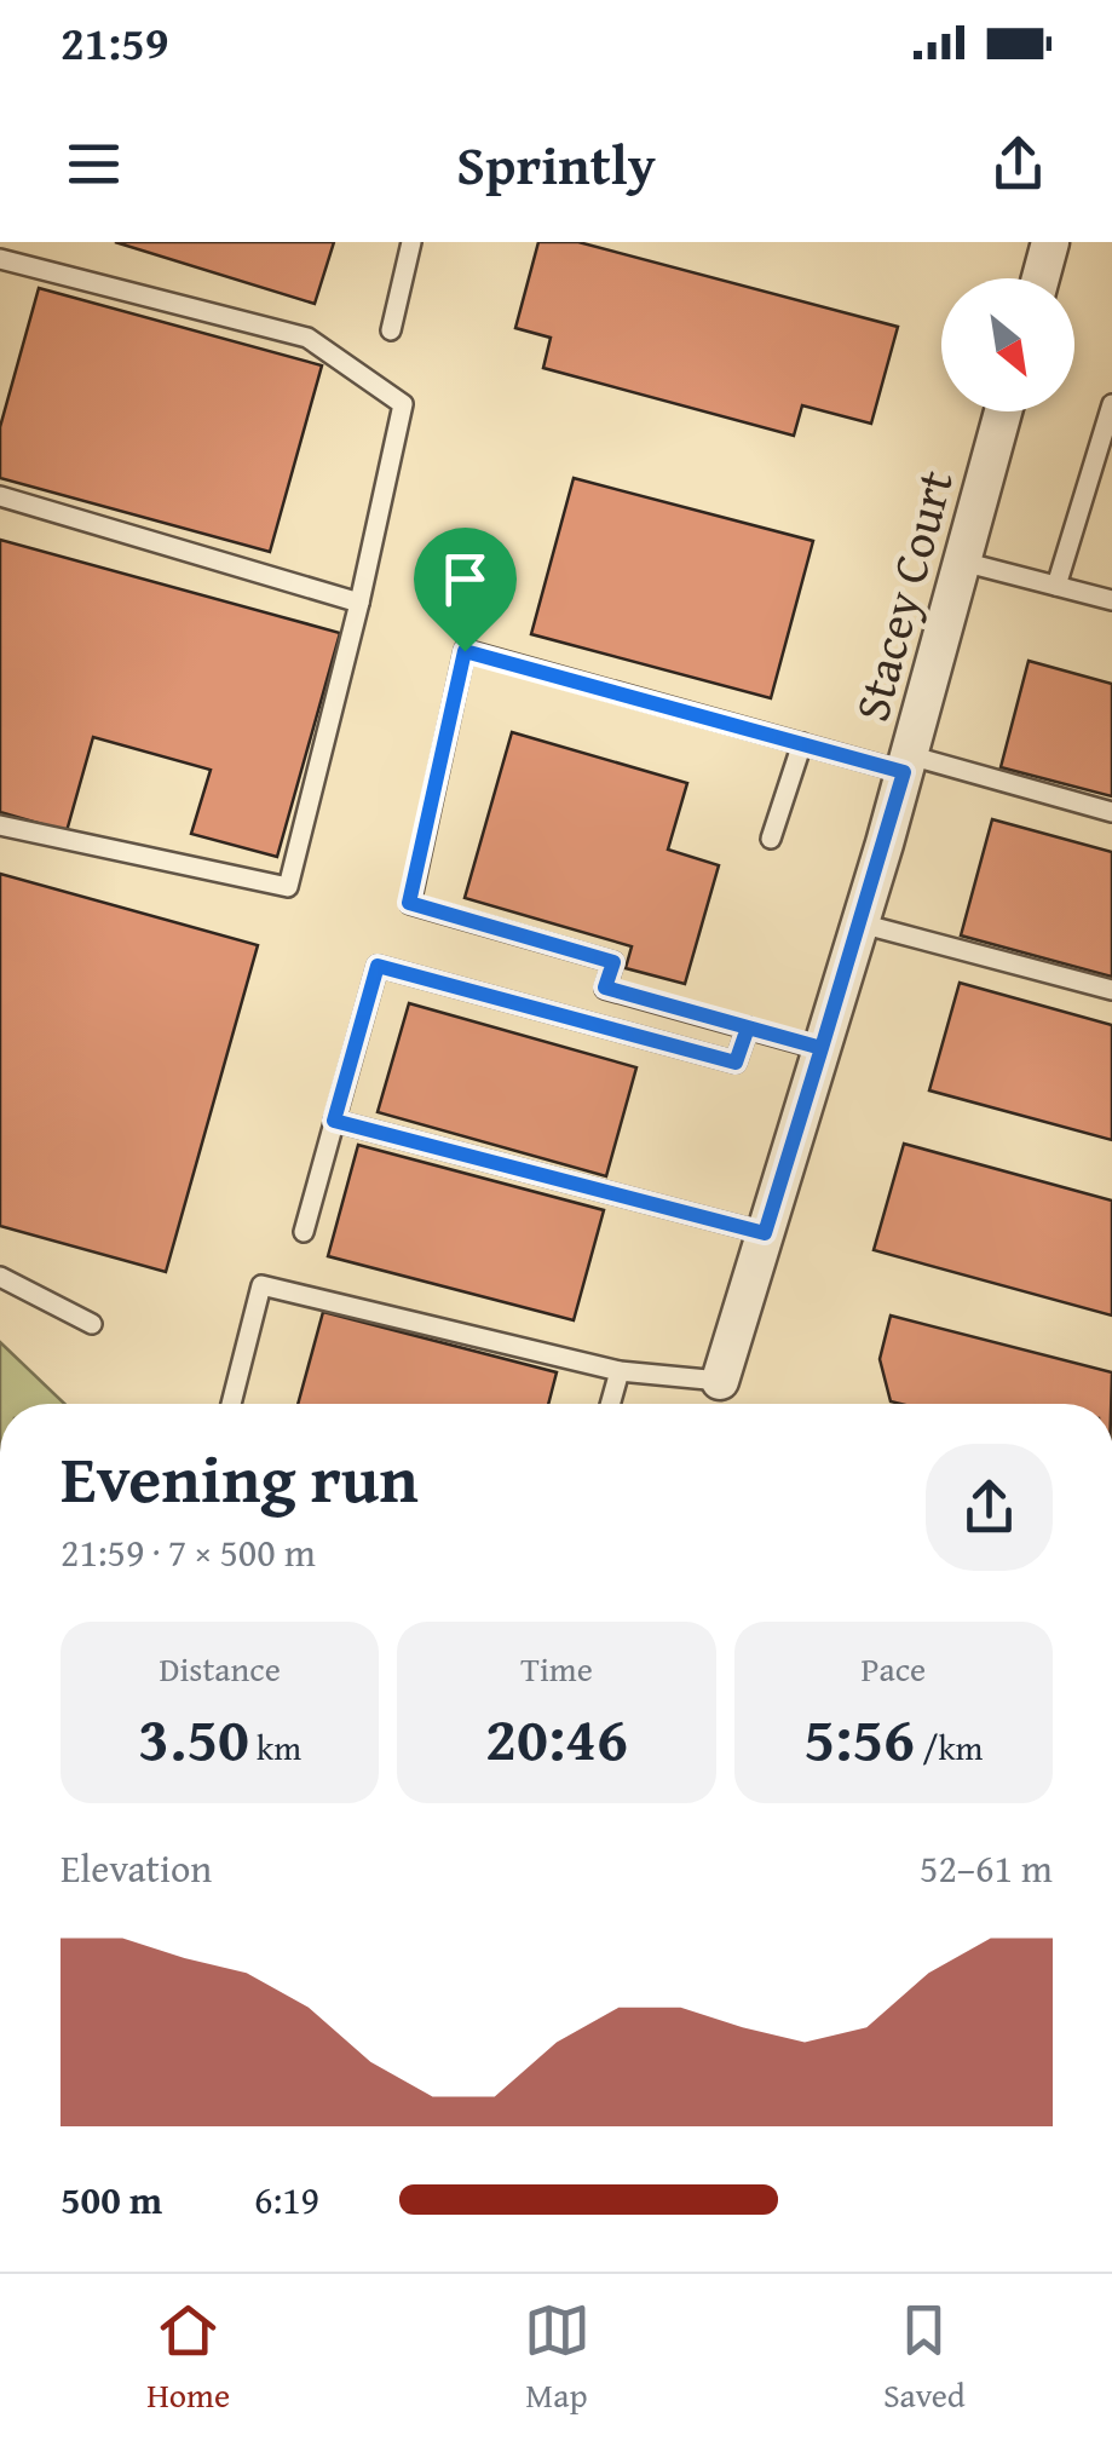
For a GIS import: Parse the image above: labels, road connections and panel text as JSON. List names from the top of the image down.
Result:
{
  "streets": {
    "street": ["Stacey Court"]
  },
  "north": "bottom right",
  "page": {
    "status": "21:59",
    "header": "Sprintly",
    "heading": ["Evening run", "21:59 · 7 × 500 m"],
    "stats": [
      ["Distance", "3.50 km"],
      ["Time", "20:46"],
      ["Pace", "5:56 /km"]
    ],
    "chart": ["Elevation", "52–61 m"],
    "list": [
      {
        "name": "500 m",
        "note": "6:19"
      }
    ],
    "tabs": ["Home", "Map", "Saved"]
  }
}
